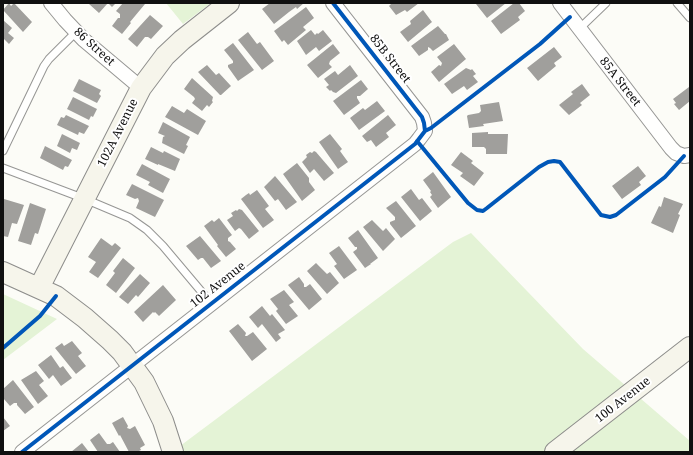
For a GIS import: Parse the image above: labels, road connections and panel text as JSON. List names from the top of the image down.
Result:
{
  "streets": {
    "street": [
      "86 Street",
      "85B Street",
      "85A Street",
      "102A Avenue",
      "102 Avenue",
      "100 Avenue"
    ]
  },
  "crossings": [
    ["86 Street", "102A Avenue"],
    ["85B Street", "102 Avenue"]
  ]
}
